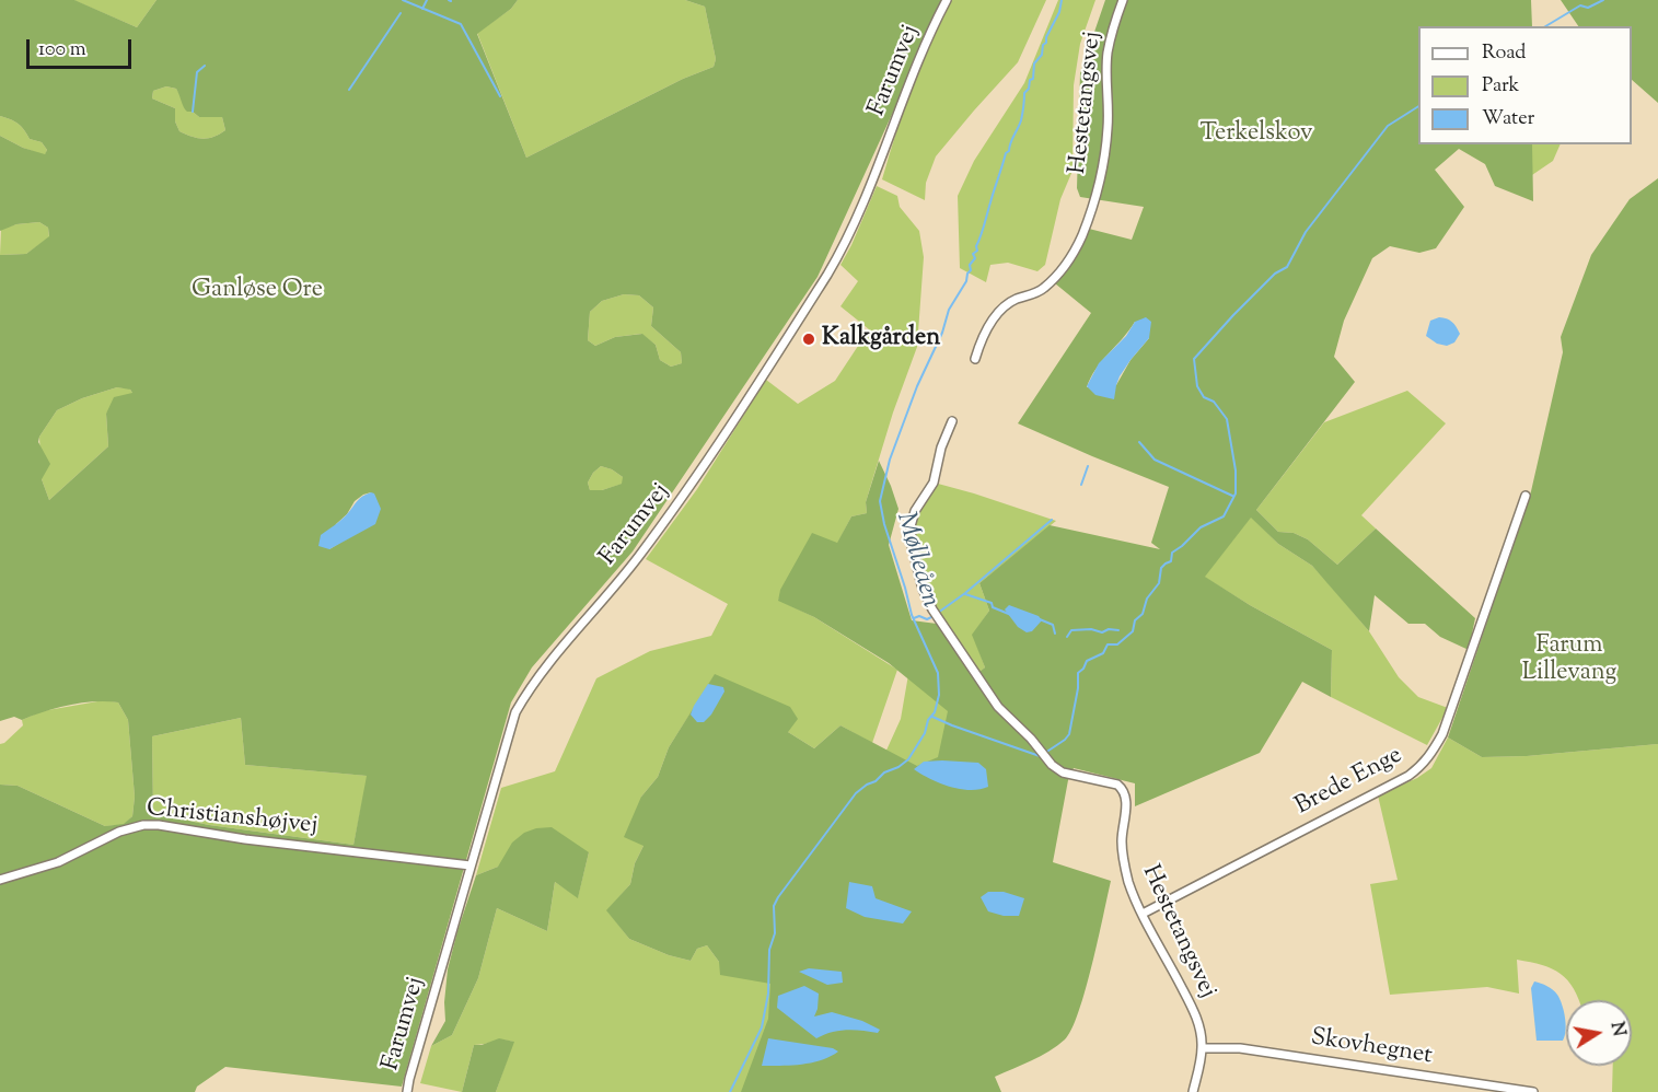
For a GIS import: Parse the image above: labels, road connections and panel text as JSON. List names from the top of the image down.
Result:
{
  "streets": {
    "street": [
      "Farumvej",
      "Hestetangsvej",
      "Brede Enge",
      "Christianshøjvej",
      "Skovhegnet"
    ]
  },
  "crossings": [
    ["Farumvej", "Christianshøjvej"],
    ["Hestetangsvej", "Brede Enge"],
    ["Hestetangsvej", "Skovhegnet"]
  ],
  "water": ["Mølleåen"],
  "parks": ["Terkelskov", "Ganløse Ore", "Farum Lillevang"],
  "places": ["Kalkgården"],
  "legend": ["Road", "Park", "Water"],
  "scale_bar": "100 m",
  "north": "right"
}
